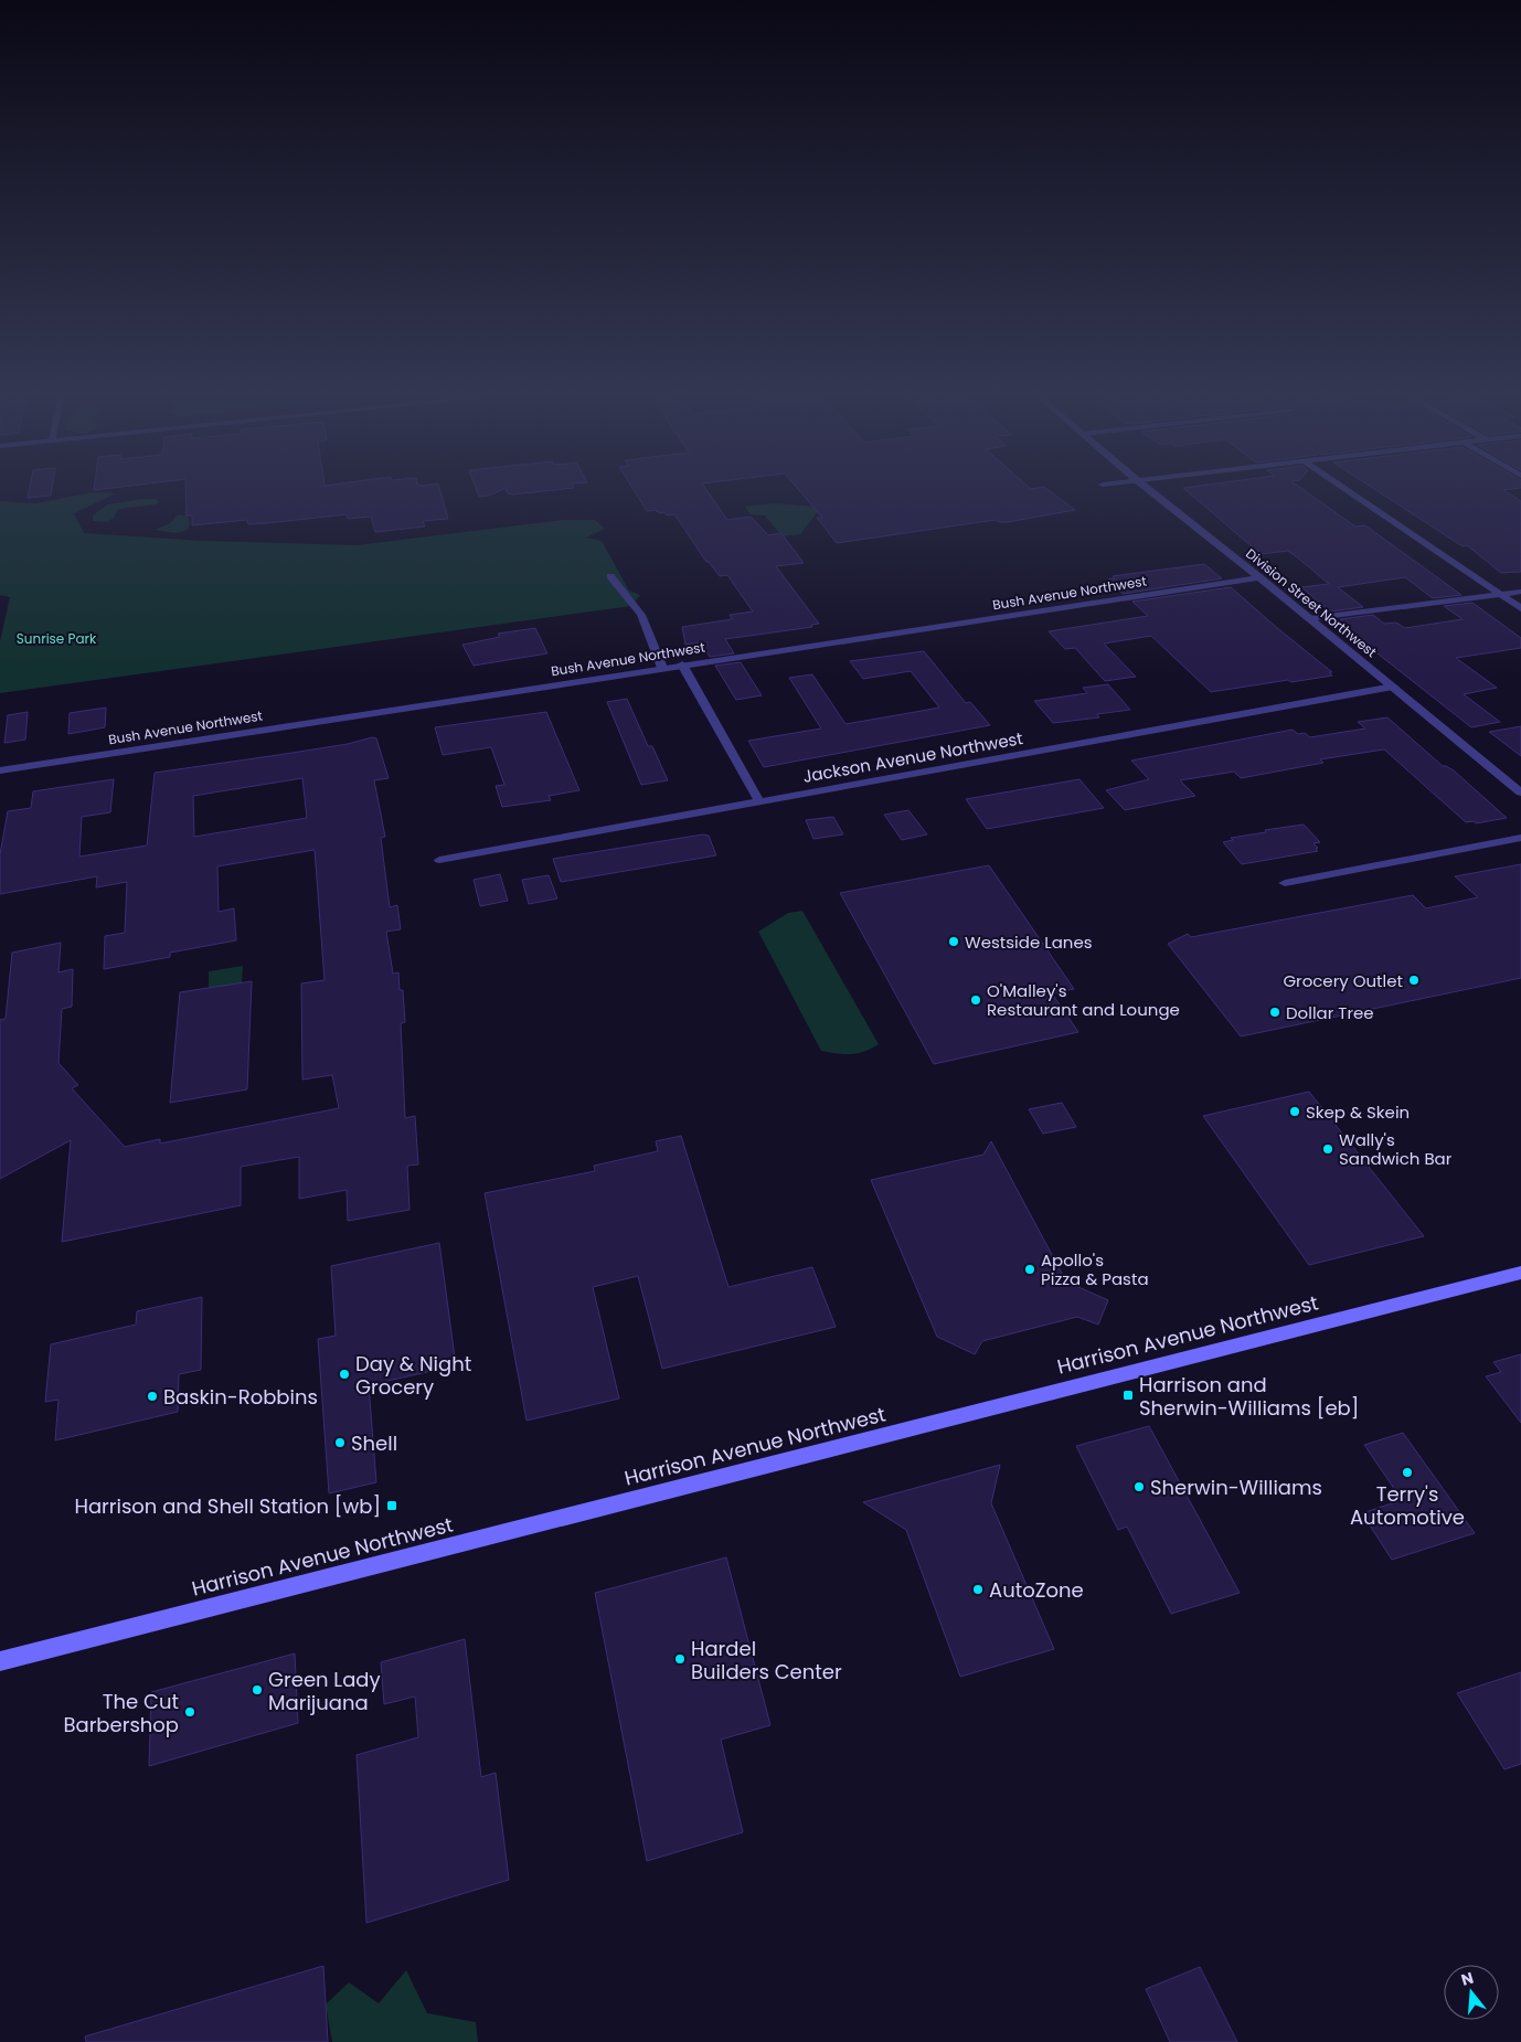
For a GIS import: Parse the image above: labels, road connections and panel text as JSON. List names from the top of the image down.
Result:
{
  "streets": {
    "main road": ["Harrison Avenue Northwest"],
    "street": ["Bush Avenue Northwest", "Division Street Northwest", "Jackson Avenue Northwest"]
  },
  "crossings": [
    ["Bush Avenue Northwest", "Division Street Northwest"],
    ["Division Street Northwest", "Jackson Avenue Northwest"]
  ],
  "parks": ["Sunrise Park"],
  "places": {
    "other": [
      "Westside Lanes",
      "Grocery Outlet",
      "O'Malley's Restaurant and Lounge",
      "Dollar Tree",
      "Skep & Skein",
      "Wally's Sandwich Bar",
      "Apollo's Pizza & Pasta",
      "Day & Night Grocery",
      "Baskin-Robbins",
      "Shell",
      "Terry's Automotive",
      "Sherwin-Williams",
      "AutoZone",
      "Hardel Builders Center",
      "Green Lady Marijuana",
      "The Cut Barbershop"
    ],
    "transit": ["Harrison and Sherwin-Williams [eb]", "Harrison and Shell Station [wb]"]
  },
  "north": "top"
}
